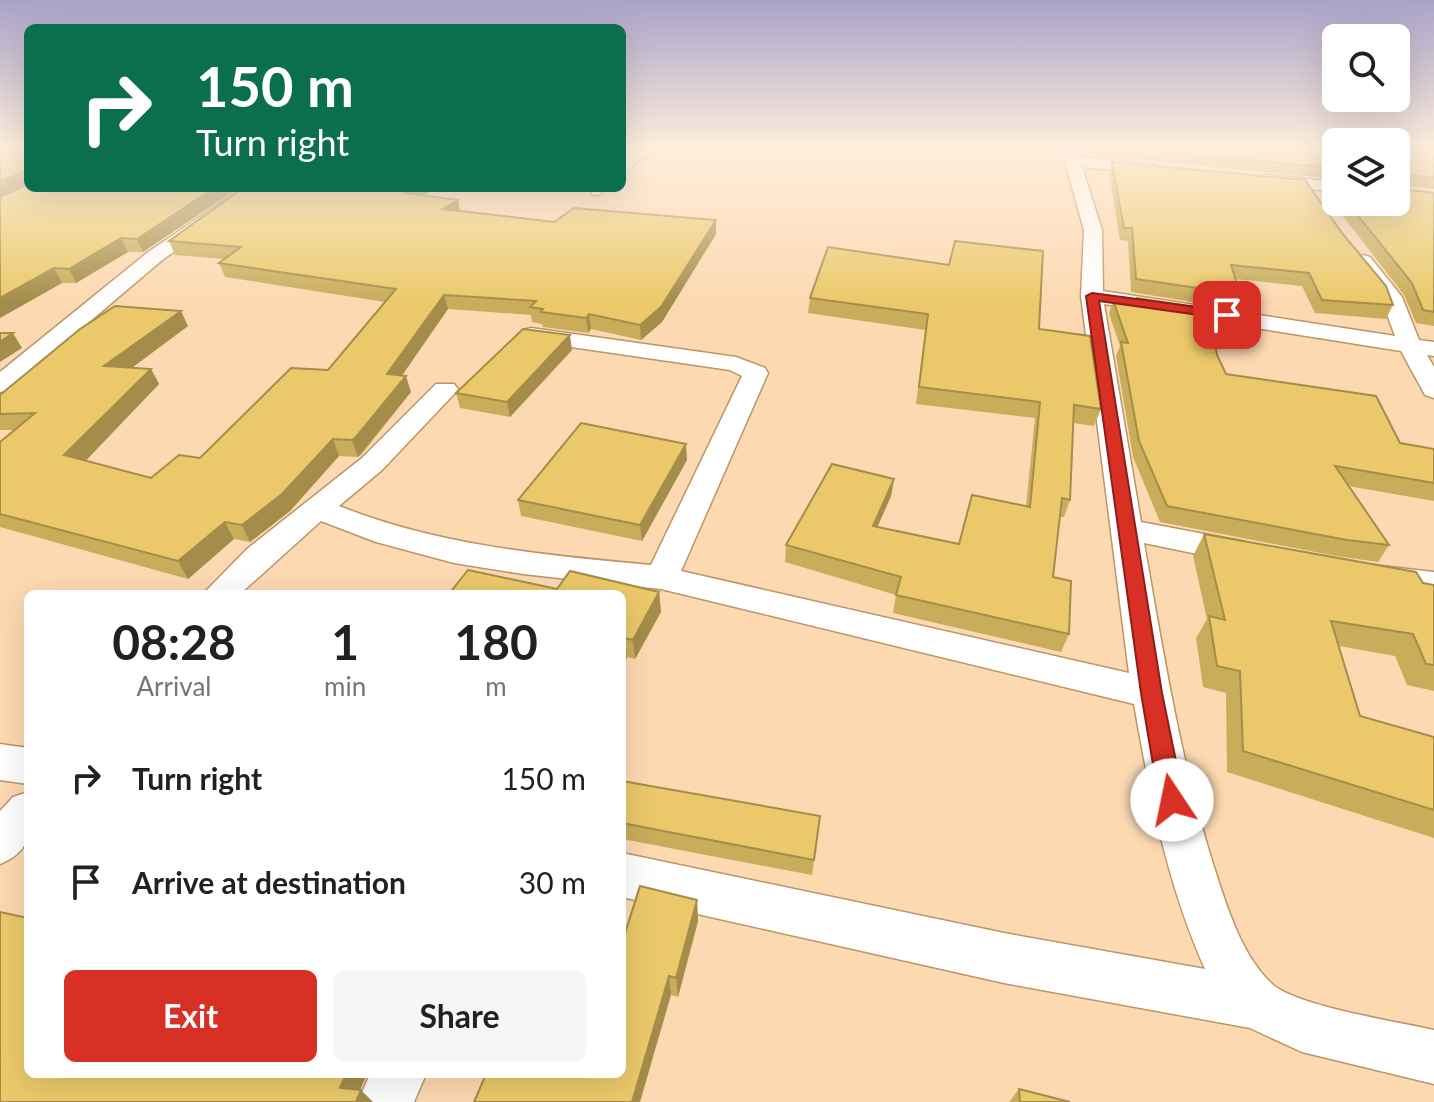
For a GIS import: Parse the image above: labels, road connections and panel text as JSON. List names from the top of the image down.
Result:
{
  "page": {
    "turn": ["150 m", "Turn right"],
    "eta": [
      "08:28",
      "Arrival",
      "1",
      "min",
      "180",
      "m"
    ],
    "list": [
      {
        "name": "Turn right",
        "value": "150 m"
      },
      {
        "name": "Arrive at destination",
        "value": "30 m"
      }
    ],
    "buttons": ["Exit", "Share"]
  }
}
